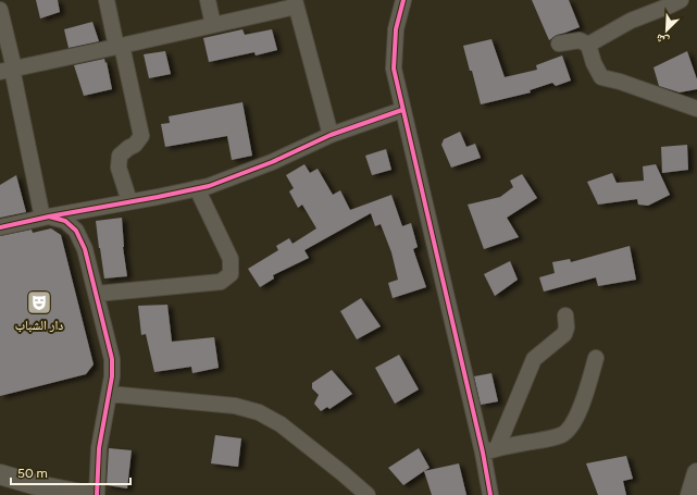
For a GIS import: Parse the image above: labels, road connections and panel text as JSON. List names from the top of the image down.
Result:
{
  "places": {
    "theatre": ["دار الشباب"]
  },
  "scale_bar": "50 m",
  "north": "bottom left"
}
